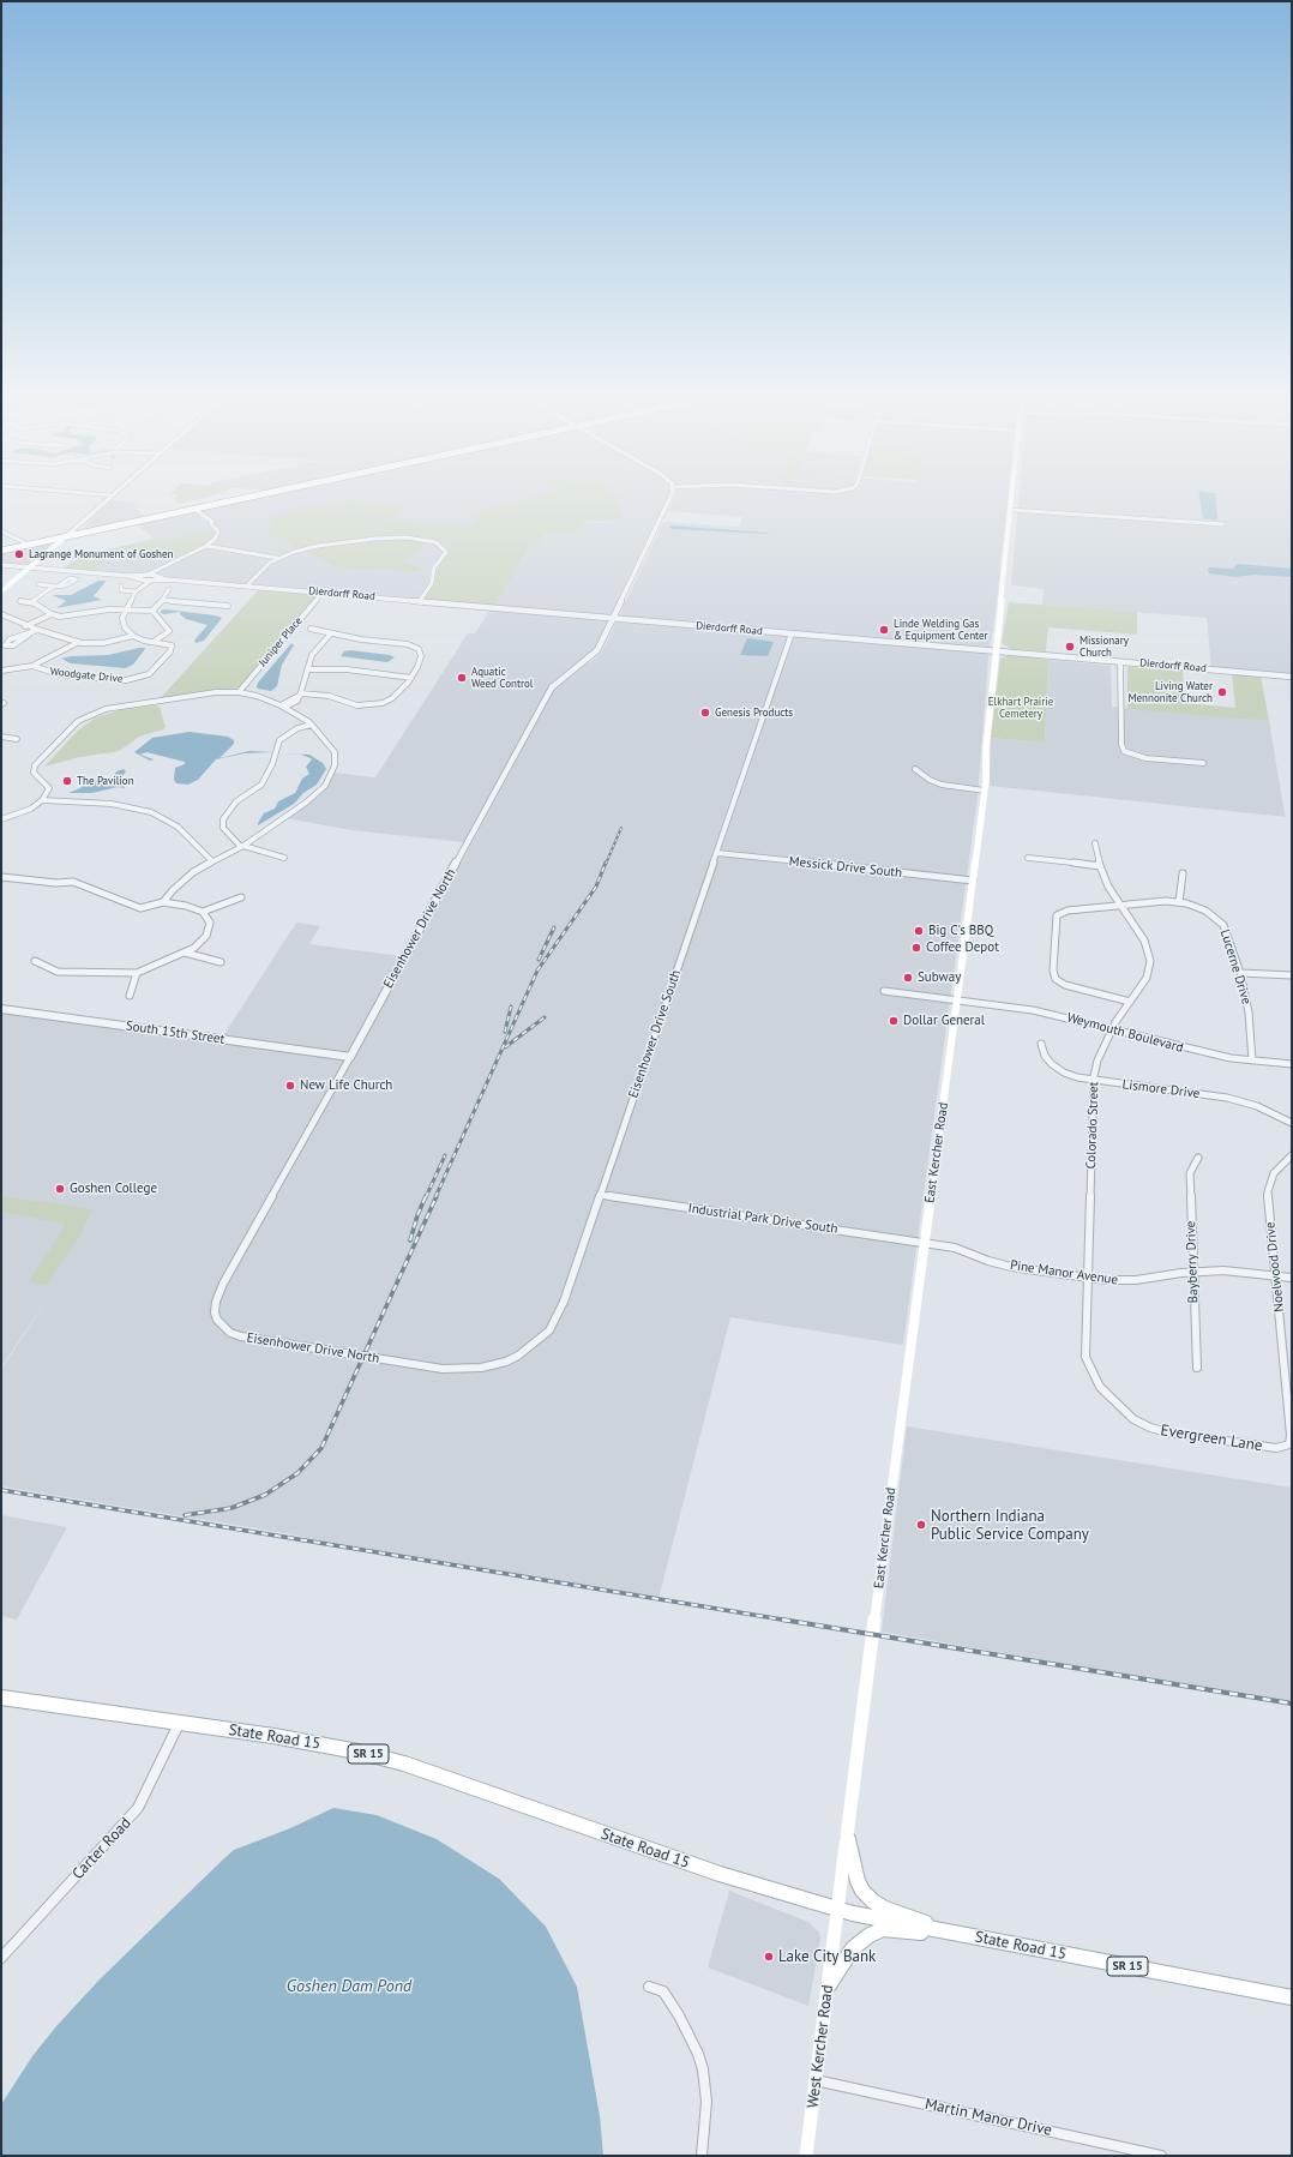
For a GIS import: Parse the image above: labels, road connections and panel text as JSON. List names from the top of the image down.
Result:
{
  "streets": {
    "main road": [
      "East Kercher Road",
      "State Road 15",
      "SR 15",
      "West Kercher Road"
    ],
    "street": [
      "Dierdorff Road",
      "Juniper Place",
      "Woodgate Drive",
      "Messick Drive South",
      "Eisenhower Drive North",
      "Lucerne Drive",
      "South 15th Street",
      "Weymouth Boulevard",
      "Eisenhower Drive South",
      "Lismore Drive",
      "Colorado Street",
      "Industrial Park Drive South",
      "Bayberry Drive",
      "Noelwood Drive",
      "Pine Manor Avenue",
      "Evergreen Lane",
      "Carter Road",
      "Martin Manor Drive"
    ]
  },
  "crossings": [
    ["Dierdorff Road", "Juniper Place"],
    ["Dierdorff Road", "Eisenhower Drive North"],
    ["Dierdorff Road", "Eisenhower Drive South"],
    ["Dierdorff Road", "East Kercher Road"],
    ["Messick Drive South", "Eisenhower Drive South"],
    ["Messick Drive South", "East Kercher Road"],
    ["Eisenhower Drive North", "South 15th Street"],
    ["Eisenhower Drive North", "Eisenhower Drive South"],
    ["Lucerne Drive", "Weymouth Boulevard"],
    ["Lucerne Drive", "Colorado Street"],
    ["Weymouth Boulevard", "Colorado Street"],
    ["Weymouth Boulevard", "East Kercher Road"],
    ["Eisenhower Drive South", "Industrial Park Drive South"],
    ["Lismore Drive", "Colorado Street"],
    ["Colorado Street", "Pine Manor Avenue"],
    ["Colorado Street", "Evergreen Lane"],
    ["East Kercher Road", "Industrial Park Drive South"],
    ["East Kercher Road", "Pine Manor Avenue"],
    ["East Kercher Road", "State Road 15"],
    ["East Kercher Road", "West Kercher Road"],
    ["Industrial Park Drive South", "Pine Manor Avenue"],
    ["Bayberry Drive", "Pine Manor Avenue"],
    ["Noelwood Drive", "Pine Manor Avenue"],
    ["Noelwood Drive", "Evergreen Lane"],
    ["State Road 15", "Carter Road"],
    ["State Road 15", "West Kercher Road"],
    ["West Kercher Road", "Martin Manor Drive"]
  ],
  "water": ["Goshen Dam Pond"],
  "parks": ["Elkhart Prairie Cemetery"],
  "places": [
    "Lagrange Monument of Goshen",
    "Linde Welding Gas & Equipment Center",
    "Missionary Church",
    "Aquatic Weed Control",
    "Living Water Mennonite Church",
    "Genesis Products",
    "The Pavilion",
    "Big C's BBQ",
    "Coffee Depot",
    "Subway",
    "Dollar General",
    "New Life Church",
    "Goshen College",
    "Northern Indiana Public Service Company",
    "Lake City Bank"
  ]
}
